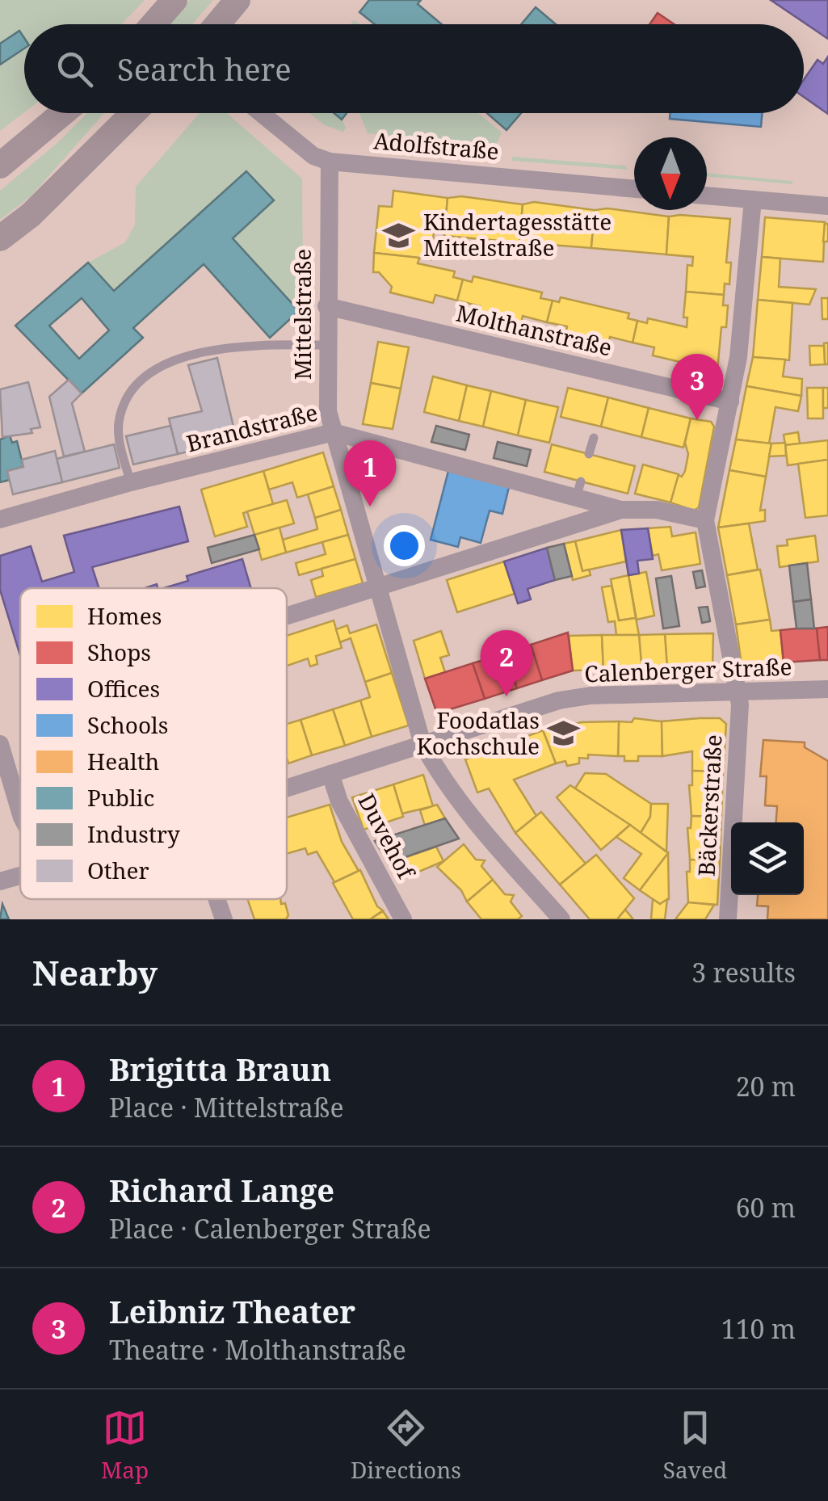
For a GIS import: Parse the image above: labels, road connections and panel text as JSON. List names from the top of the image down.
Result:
{
  "streets": {
    "street": [
      "Adolfstraße",
      "Mittelstraße",
      "Molthanstraße",
      "Brandstraße",
      "Calenberger Straße",
      "Bäckerstraße",
      "Duvehof"
    ]
  },
  "crossings": [
    ["Adolfstraße", "Mittelstraße"],
    ["Mittelstraße", "Molthanstraße"],
    ["Mittelstraße", "Brandstraße"],
    ["Mittelstraße", "Calenberger Straße"],
    ["Brandstraße", "Bäckerstraße"],
    ["Calenberger Straße", "Bäckerstraße"],
    ["Calenberger Straße", "Duvehof"]
  ],
  "places": {
    "school or university": ["Kindertagesstätte Mittelstraße", "Foodatlas Kochschule"]
  },
  "legend": [
    "Homes",
    "Shops",
    "Offices",
    "Schools",
    "Health",
    "Public",
    "Industry",
    "Other"
  ],
  "north": "bottom",
  "page": {
    "search": "Search here",
    "pins": ["3", "1", "2"],
    "heading": ["Nearby", "3 results"],
    "list": [
      {
        "mark": "1",
        "name": "Brigitta Braun",
        "note": "Place · Mittelstraße",
        "value": "20 m"
      },
      {
        "mark": "2",
        "name": "Richard Lange",
        "note": "Place · Calenberger Straße",
        "value": "60 m"
      },
      {
        "mark": "3",
        "name": "Leibniz Theater",
        "note": "Theatre · Molthanstraße",
        "value": "110 m"
      }
    ],
    "nav": ["Map", "Directions", "Saved"]
  }
}
